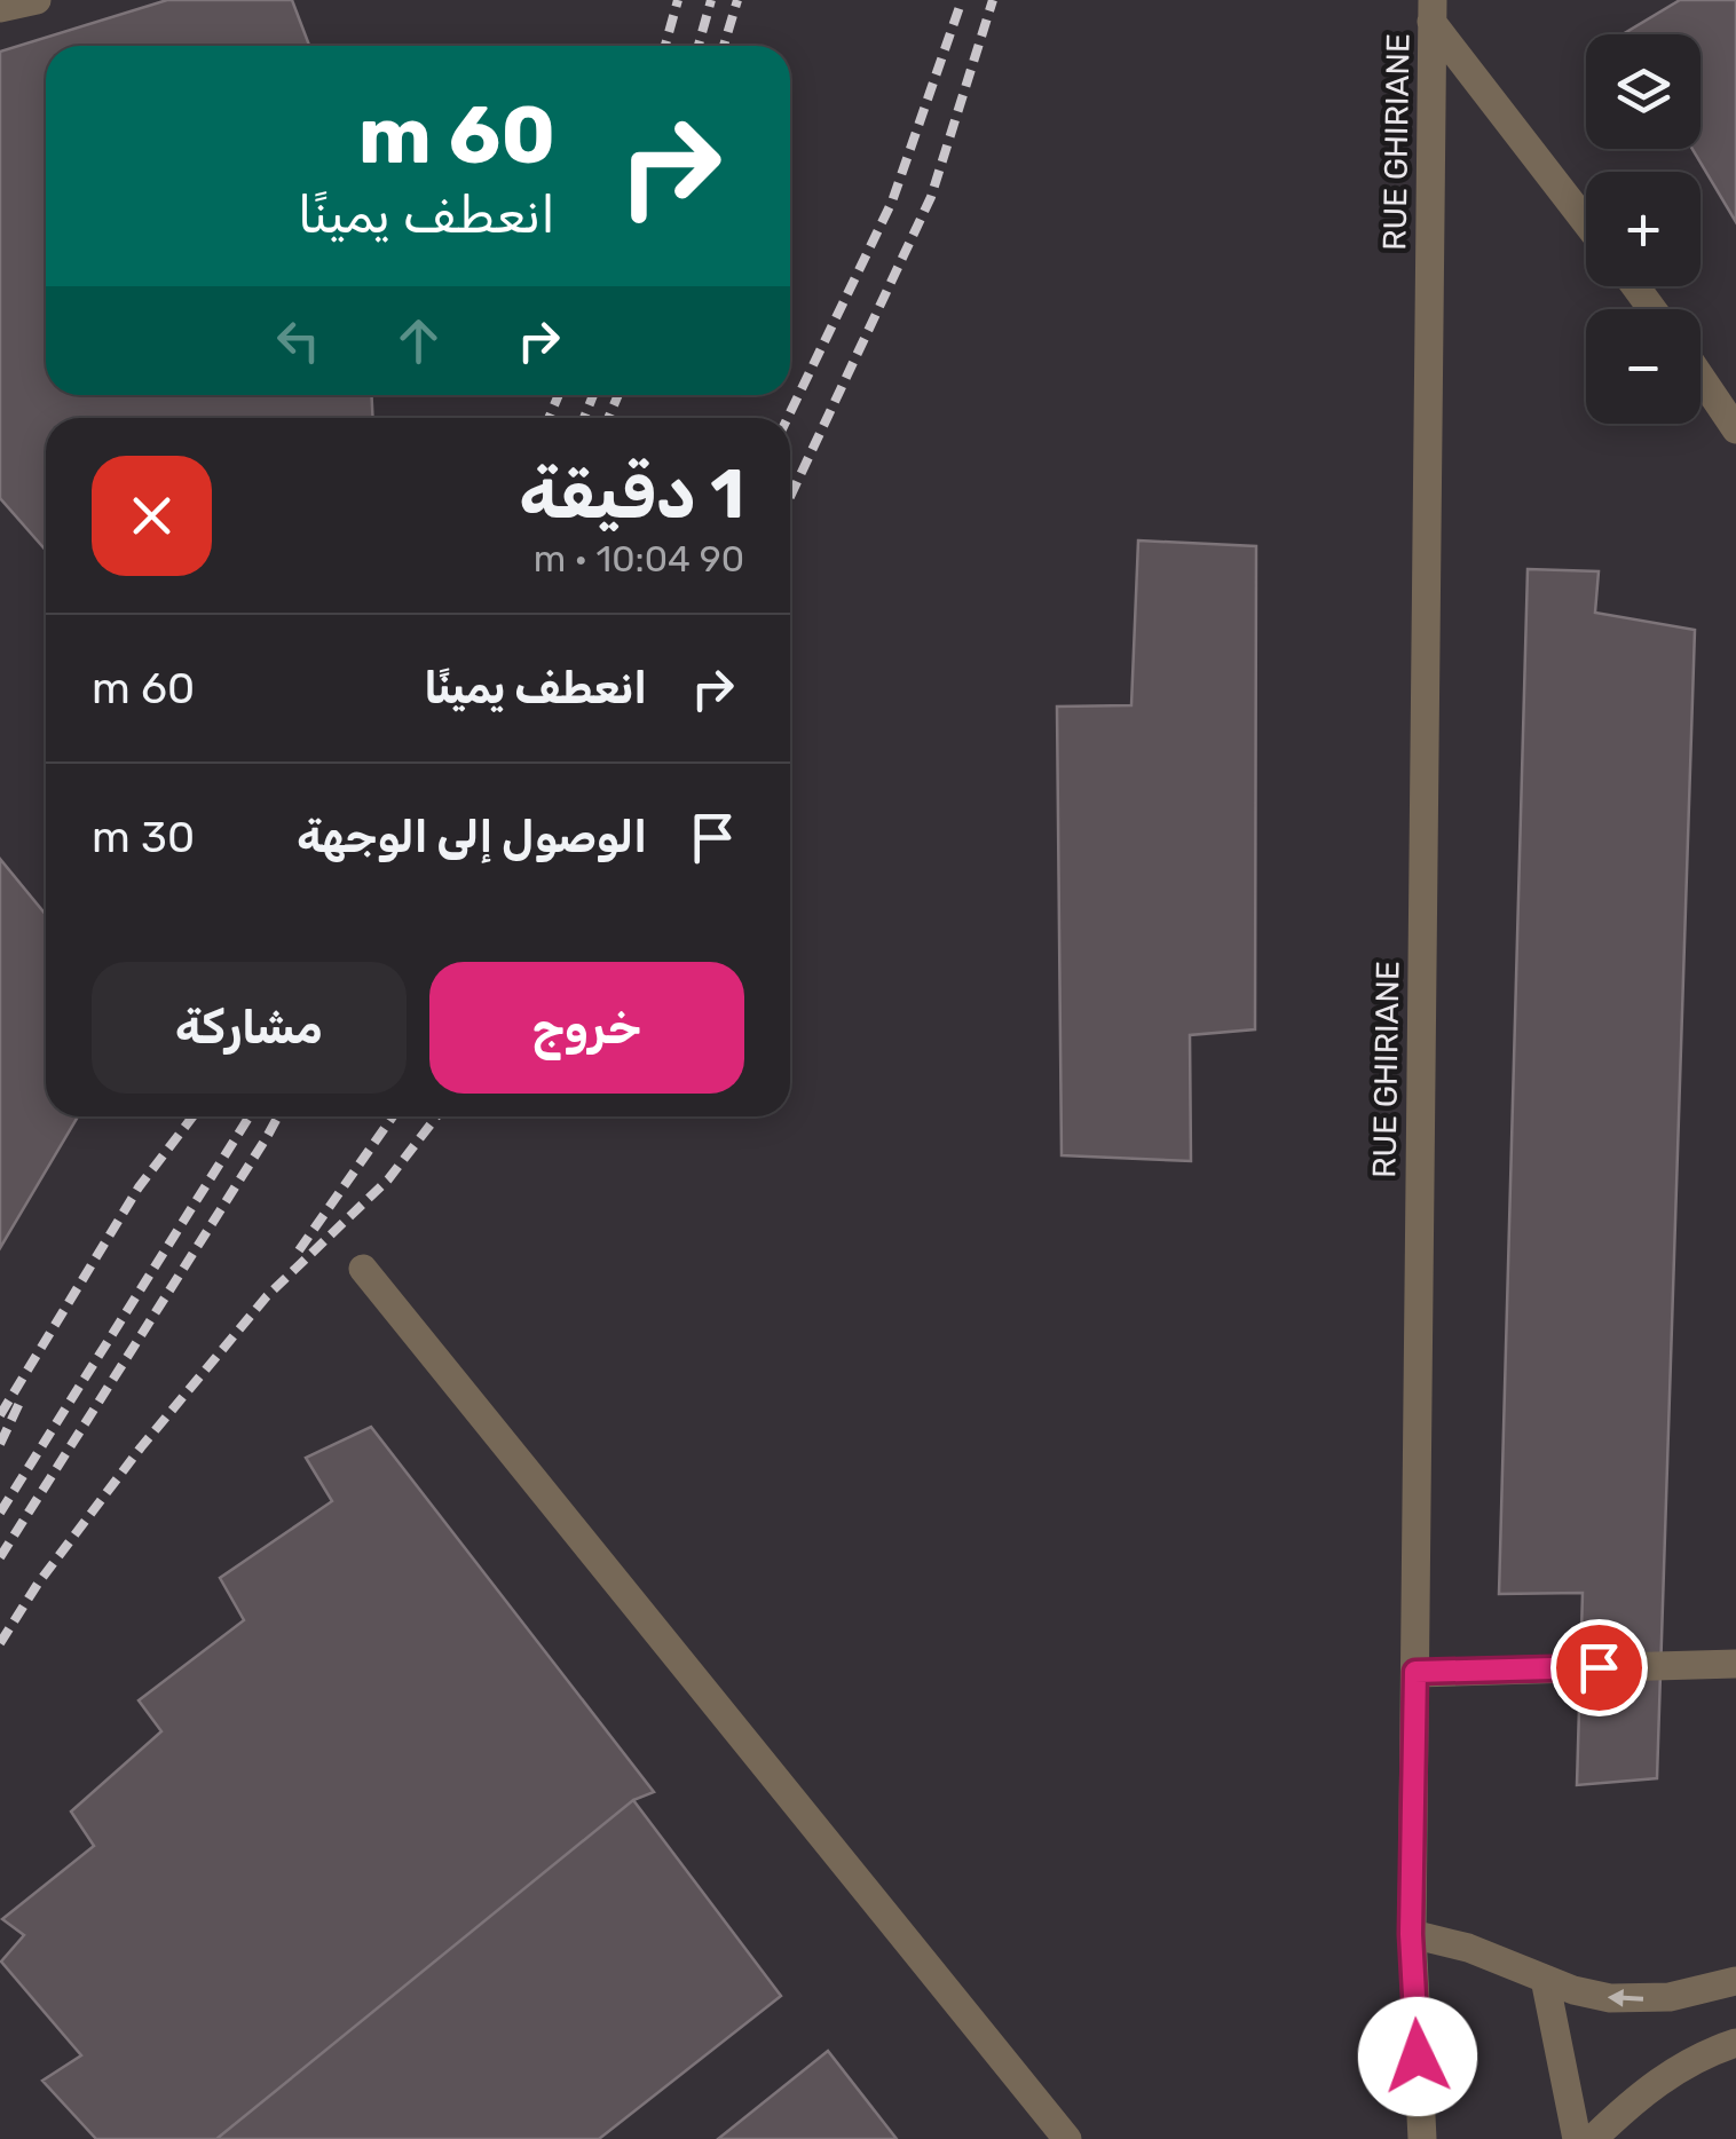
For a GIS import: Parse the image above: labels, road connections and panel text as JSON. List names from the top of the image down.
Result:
{
  "streets": {
    "street": ["RUE GHIRIANE"]
  },
  "page": {
    "map_buttons": ["+", "−"],
    "turn": ["60 m", "انعطف يمينًا"],
    "heading": ["1 دقيقة", "90 m · 10:04"],
    "list": [
      {
        "name": "انعطف يمينًا",
        "value": "60 m"
      },
      {
        "name": "الوصول إلى الوجهة",
        "value": "30 m"
      }
    ],
    "buttons": ["خروج", "مشاركة"]
  }
}
